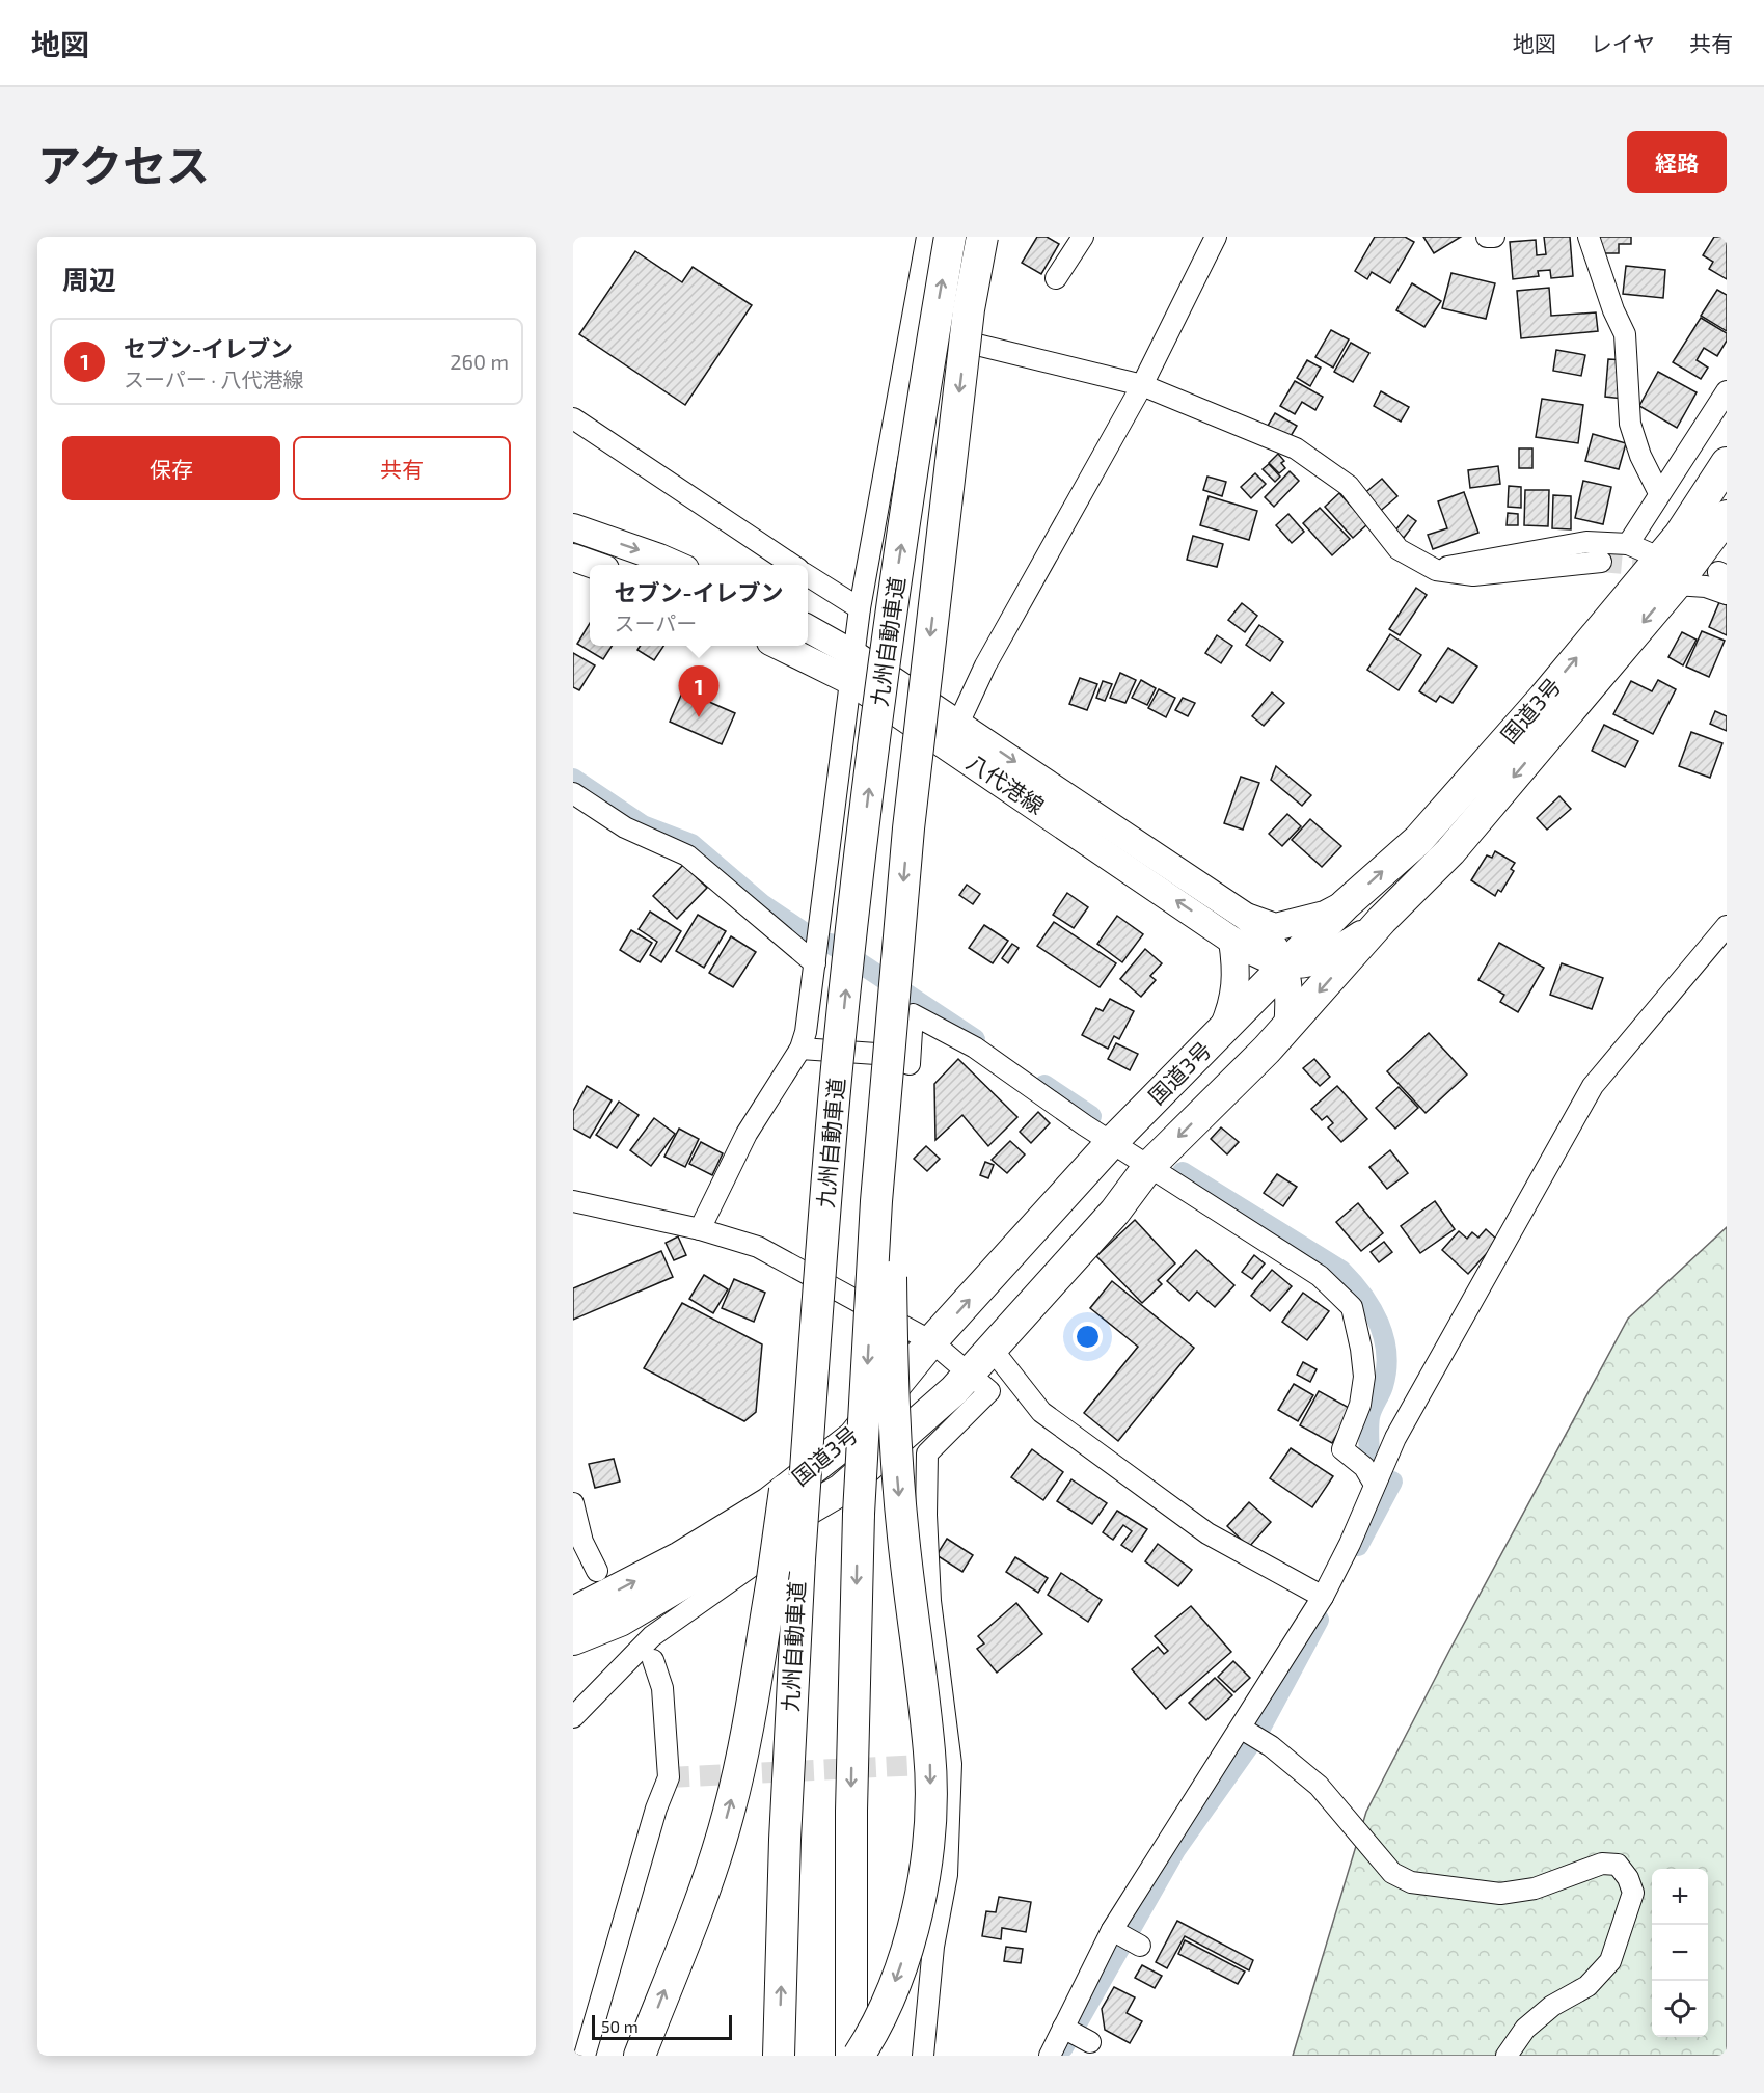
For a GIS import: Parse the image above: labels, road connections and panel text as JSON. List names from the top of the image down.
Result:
{
  "streets": {
    "highway": ["九州自動車道", "国道3号"],
    "main road": ["八代港線"]
  },
  "crossings": [
    ["国道3号", "八代港線"]
  ],
  "scale_bar": "50 m",
  "page": {
    "header": "地図",
    "nav": ["地図", "レイヤ", "共有"],
    "title": "アクセス",
    "buttons": [
      "経路",
      ["保存", "共有"]
    ],
    "heading": "周辺",
    "list": [
      {
        "mark": "1",
        "name": "セブン-イレブン",
        "note": "スーパー · 八代港線",
        "value": "260 m"
      }
    ],
    "popup": ["セブン-イレブン", "スーパー"],
    "pins": "1",
    "map_buttons": ["+", "−"],
    "scale": "50 m"
  }
}
